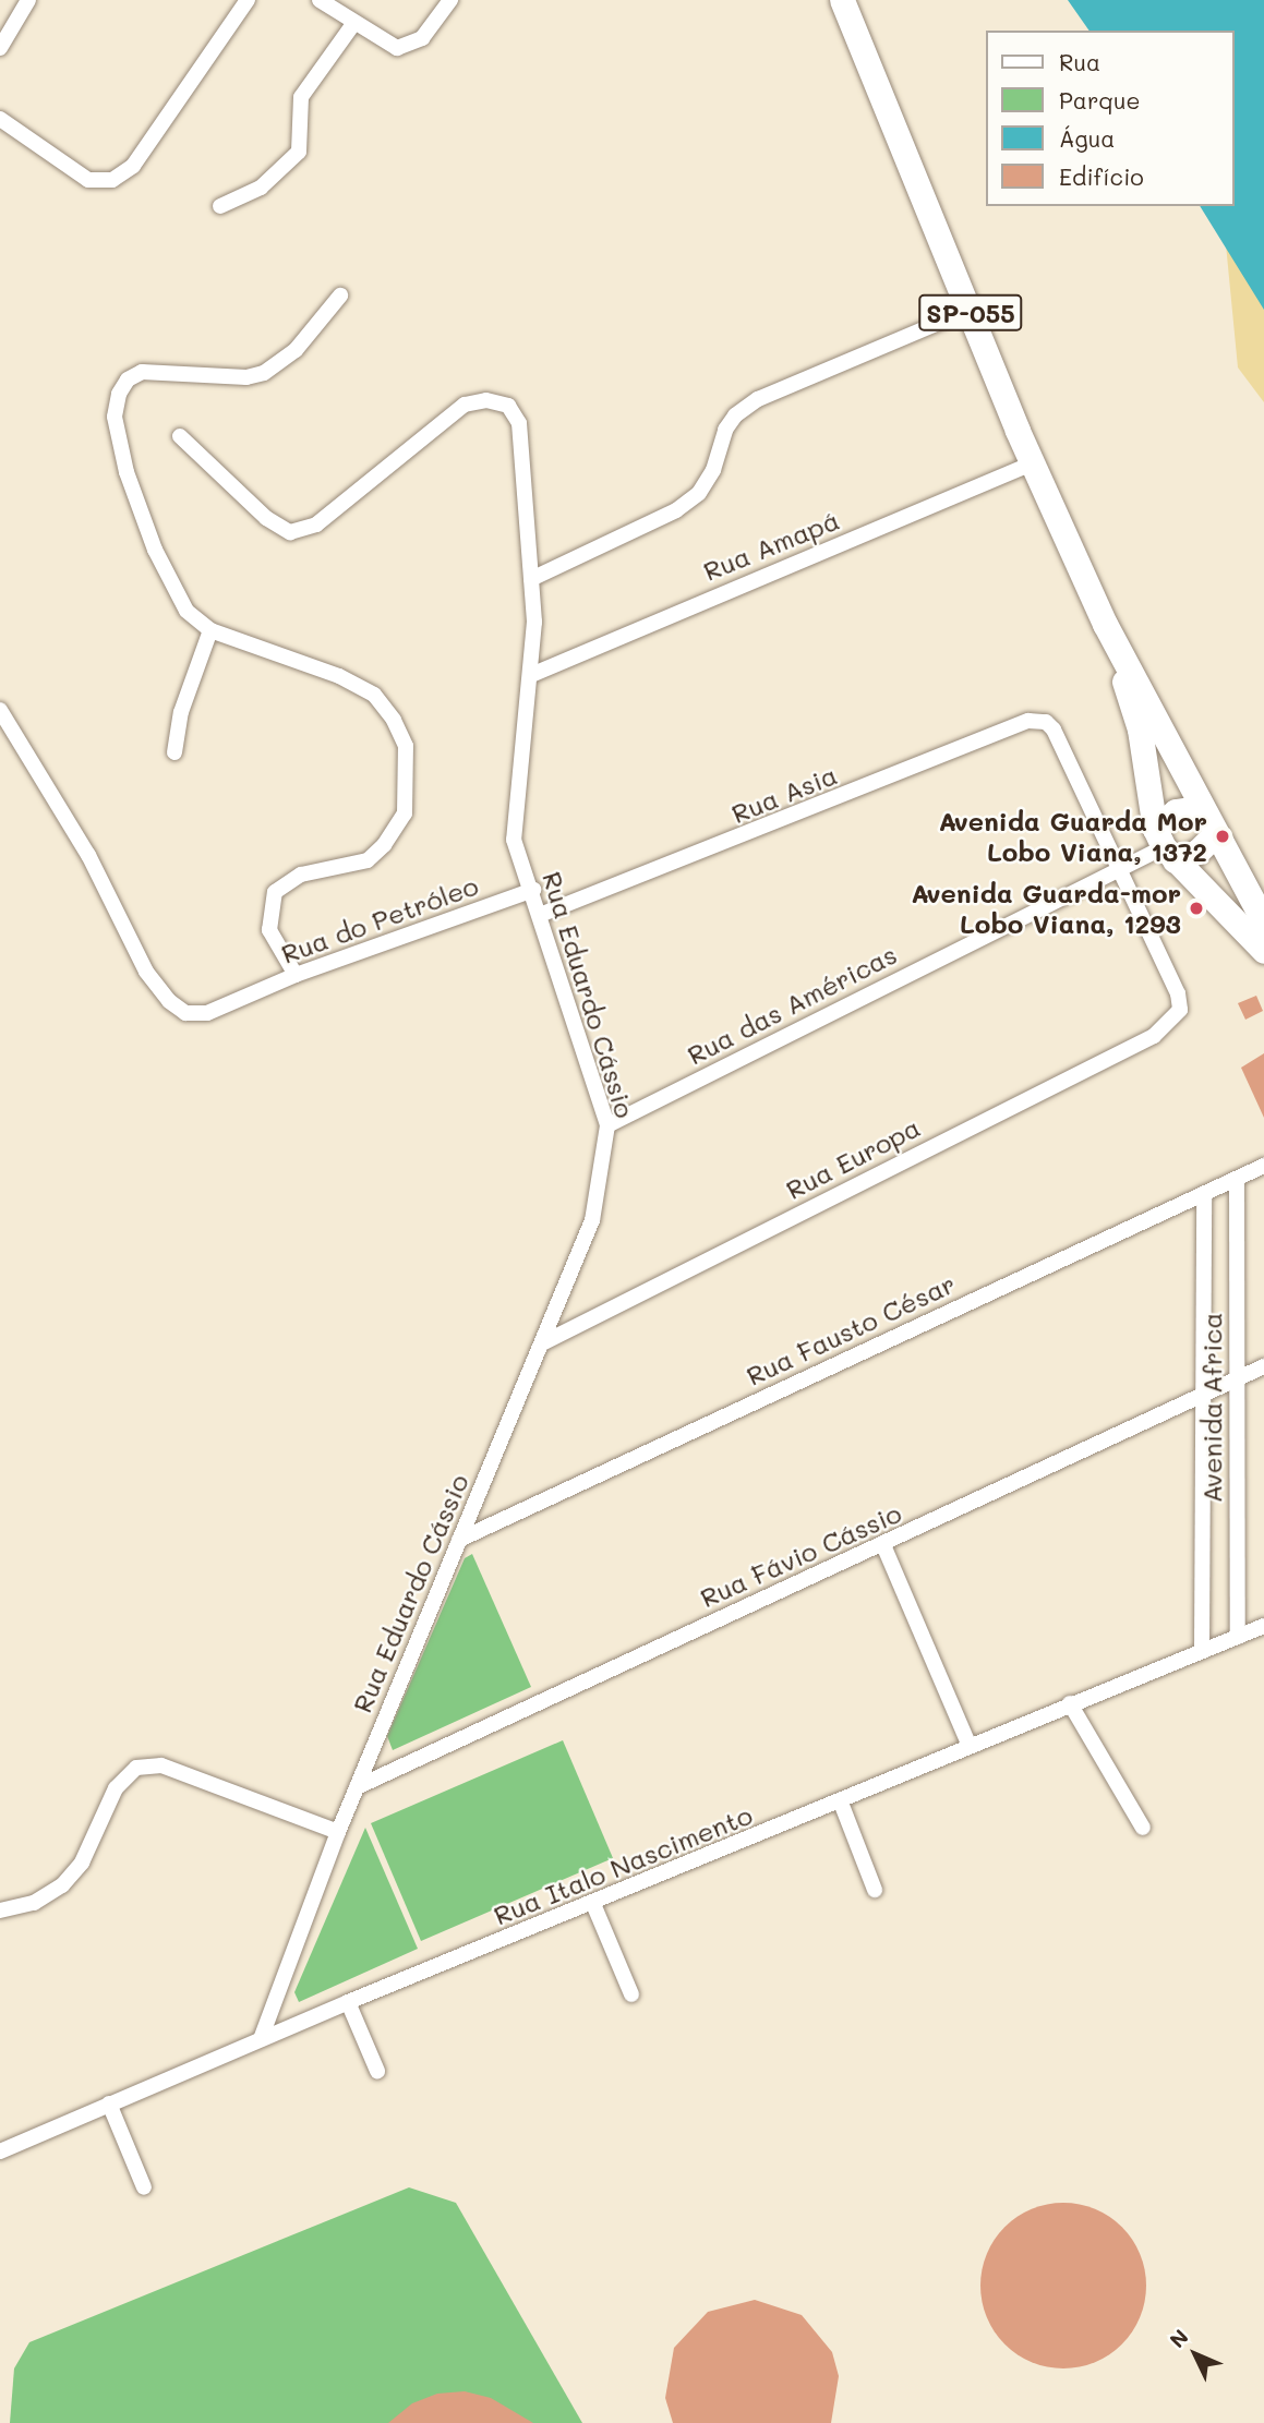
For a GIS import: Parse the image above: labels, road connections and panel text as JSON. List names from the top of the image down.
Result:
{
  "streets": {
    "main road": ["SP-055"],
    "street": [
      "Rua Amapá",
      "Rua Asia",
      "Rua do Petróleo",
      "Rua Eduardo Cássio",
      "Rua das Américas",
      "Rua Europa",
      "Rua Fausto César",
      "Avenida Africa",
      "Rua Fávio Cássio",
      "Rua Italo Nascimento"
    ]
  },
  "crossings": [
    ["SP-055", "Rua Amapá"],
    ["SP-055", "Rua das Américas"],
    ["Rua Amapá", "Rua Eduardo Cássio"],
    ["Rua Asia", "Rua Eduardo Cássio"],
    ["Rua Asia", "Rua das Américas"],
    ["Rua Asia", "Rua Europa"],
    ["Rua do Petróleo", "Rua Eduardo Cássio"],
    ["Rua Eduardo Cássio", "Rua das Américas"],
    ["Rua Eduardo Cássio", "Rua Europa"],
    ["Rua Eduardo Cássio", "Rua Fausto César"],
    ["Rua Eduardo Cássio", "Rua Fávio Cássio"],
    ["Rua Eduardo Cássio", "Rua Italo Nascimento"],
    ["Rua das Américas", "Rua Europa"],
    ["Rua Fausto César", "Avenida Africa"],
    ["Avenida Africa", "Rua Fávio Cássio"],
    ["Avenida Africa", "Rua Italo Nascimento"]
  ],
  "places": ["Avenida Guarda Mor Lobo Viana, 1372", "Avenida Guarda-mor Lobo Viana, 1293"],
  "legend": [
    "Rua",
    "Parque",
    "Água",
    "Edifício"
  ],
  "north": "top left"
}
